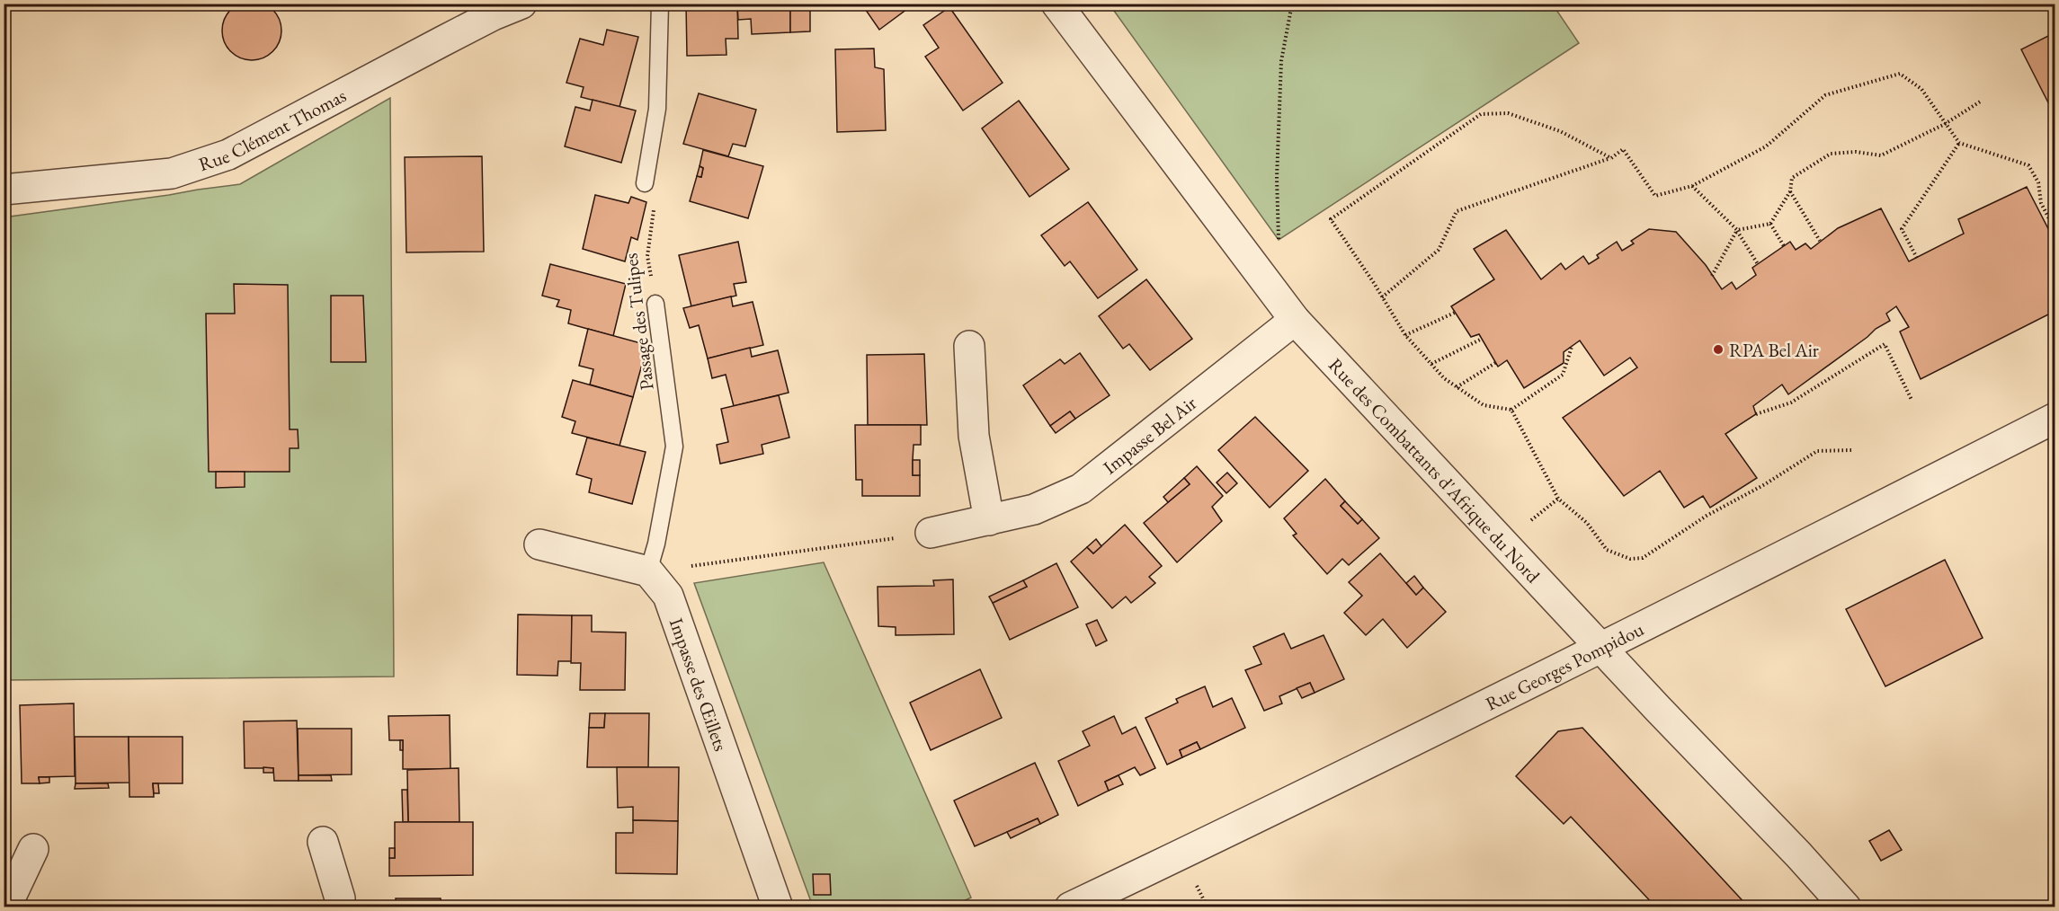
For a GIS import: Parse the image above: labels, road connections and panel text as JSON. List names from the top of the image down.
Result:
{
  "streets": {
    "street": [
      "Rue Clément Thomas",
      "Impasse Bel Air",
      "Rue des Combattants d'Afrique du Nord",
      "Rue Georges Pompidou",
      "Impasse des Œillets"
    ],
    "lane": ["Passage des Tulipes"]
  },
  "crossings": [
    ["Passage des Tulipes", "Impasse des Œillets"],
    ["Impasse Bel Air", "Rue des Combattants d'Afrique du Nord"],
    ["Rue des Combattants d'Afrique du Nord", "Rue Georges Pompidou"]
  ],
  "places": ["RPA Bel Air"]
}
